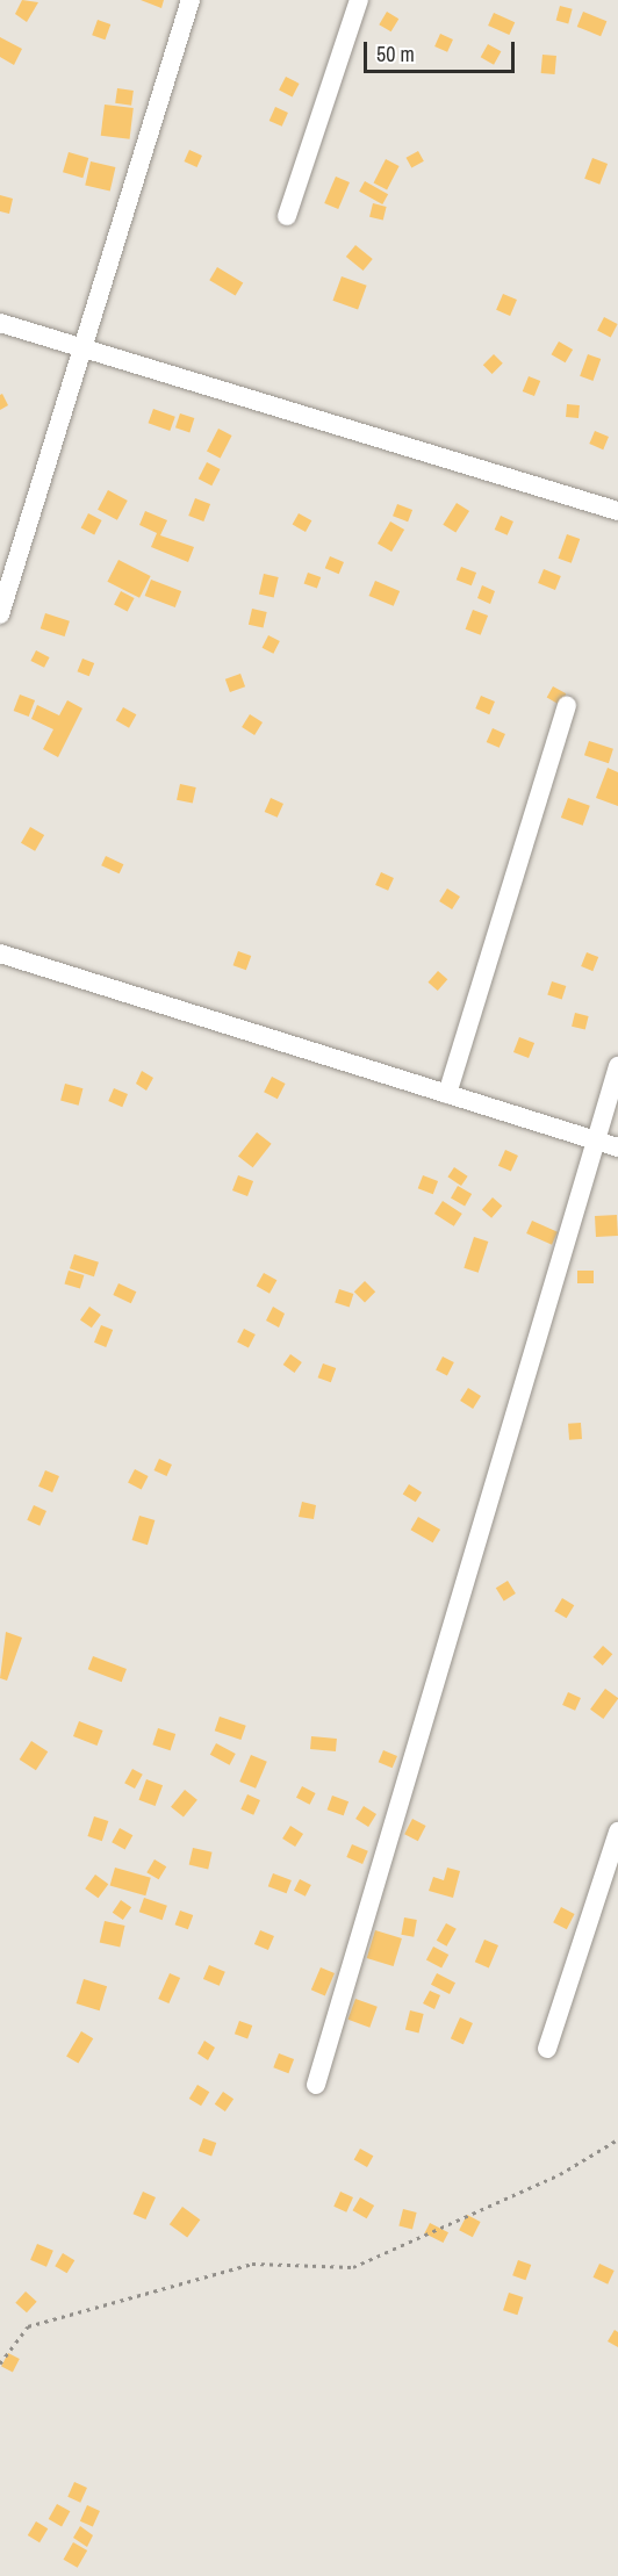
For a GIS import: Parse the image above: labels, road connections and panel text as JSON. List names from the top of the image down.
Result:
{
  "scale_bar": "50 m"
}
